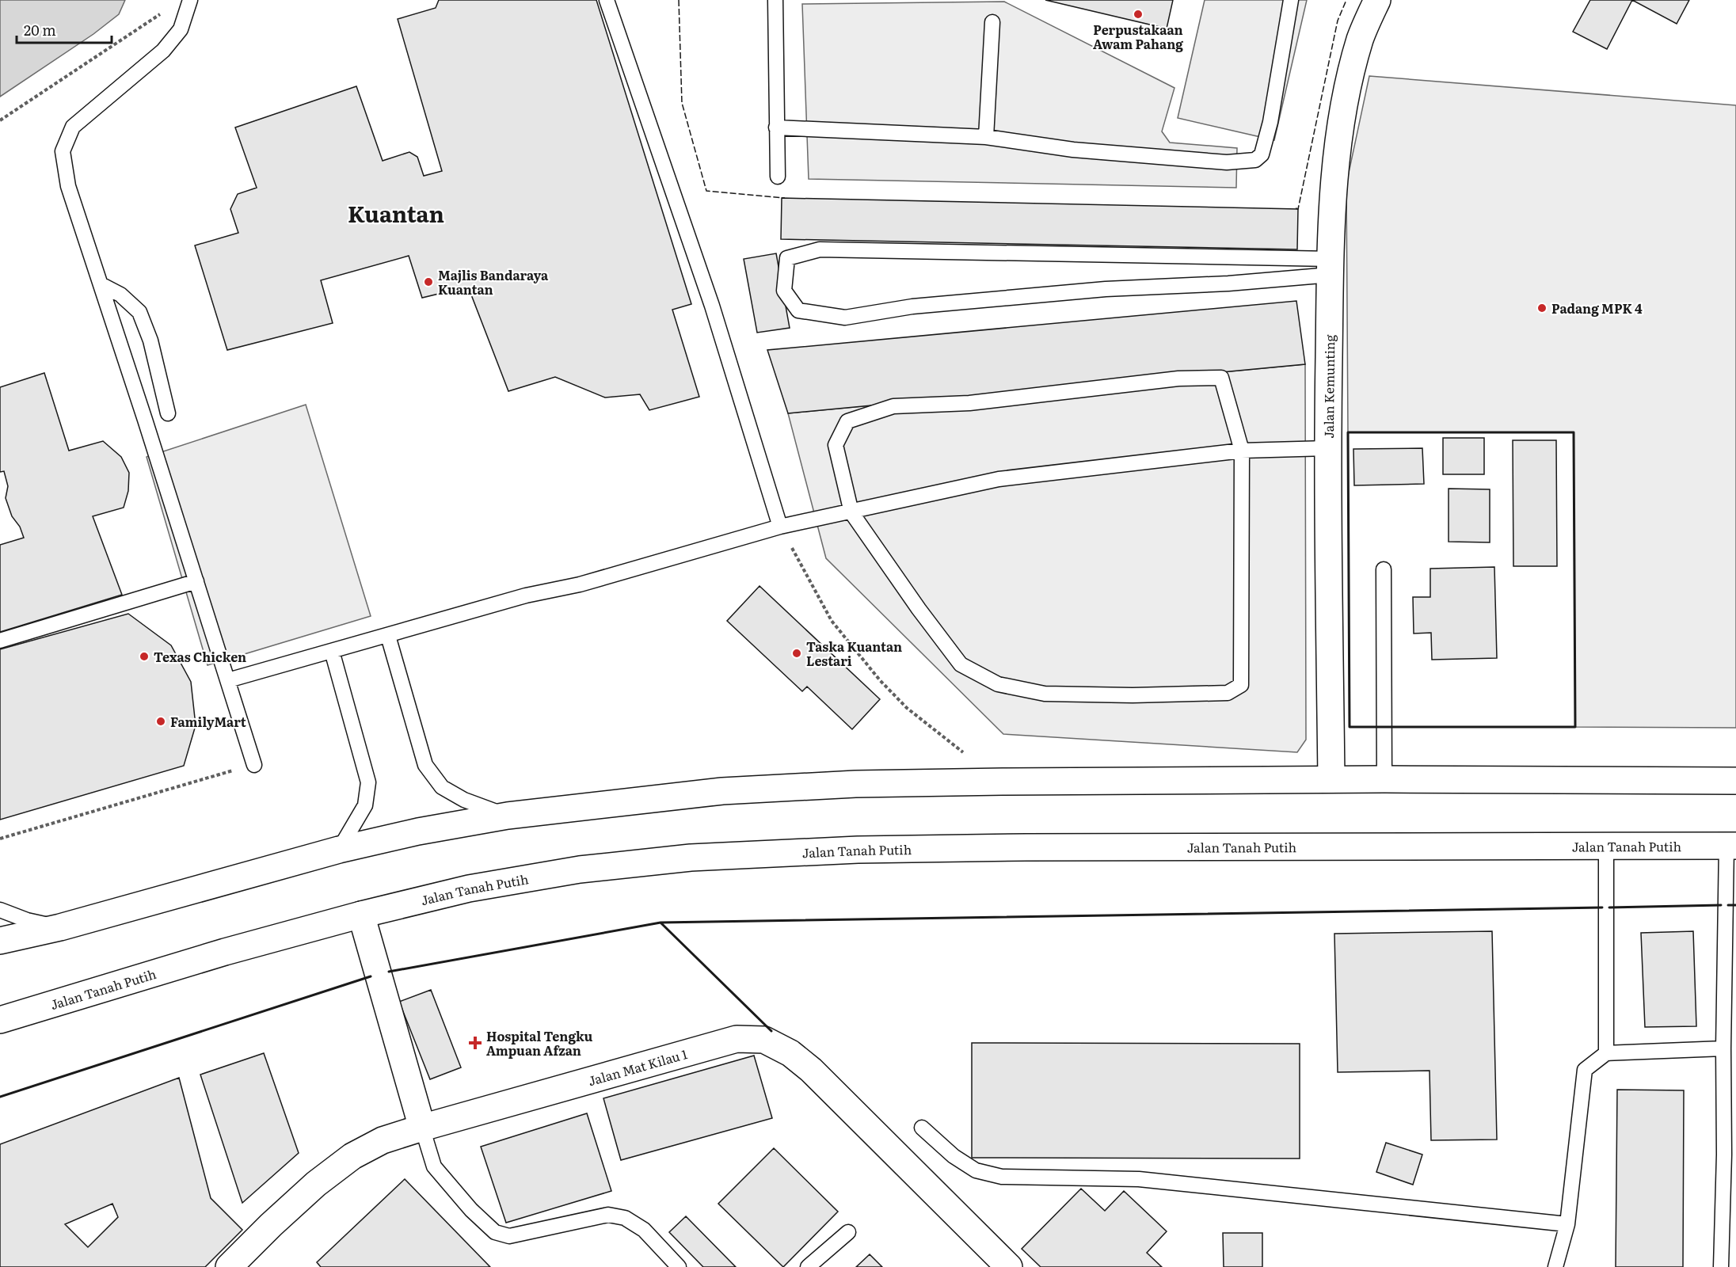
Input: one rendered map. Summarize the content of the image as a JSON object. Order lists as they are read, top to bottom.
{
  "streets": {
    "main road": ["Jalan Kemunting", "Jalan Tanah Putih", "Jalan Mat Kilau 1"]
  },
  "districts": ["Kuantan"],
  "places": {
    "other": [
      "Perpustakaan Awam Pahang",
      "Majlis Bandaraya Kuantan",
      "Padang MPK 4",
      "Taska Kuantan Lestari",
      "Texas Chicken",
      "FamilyMart"
    ],
    "health": ["Hospital Tengku Ampuan Afzan"]
  },
  "scale_bar": "20 m"
}
